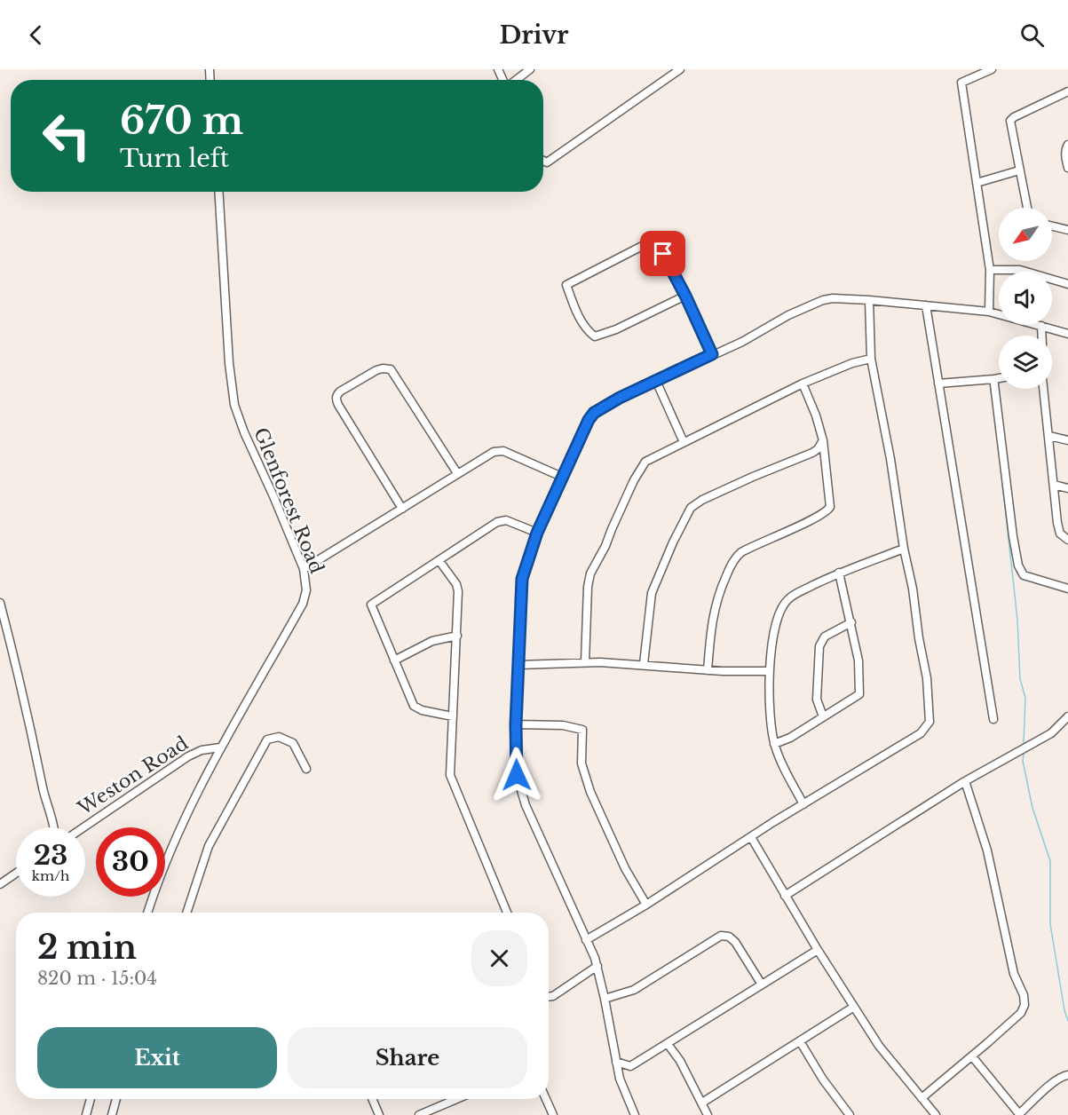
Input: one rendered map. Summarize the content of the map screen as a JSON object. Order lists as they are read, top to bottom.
{
  "streets": {
    "street": ["Glenforest Road", "Weston Road"]
  },
  "crossings": [
    ["Glenforest Road", "Weston Road"]
  ],
  "north": "bottom left",
  "page": {
    "header": "Drivr",
    "turn": ["670 m", "Turn left"],
    "speed": "23 km/h",
    "limit": "30",
    "heading": ["2 min", "820 m · 15:04"],
    "buttons": ["Exit", "Share"]
  }
}
